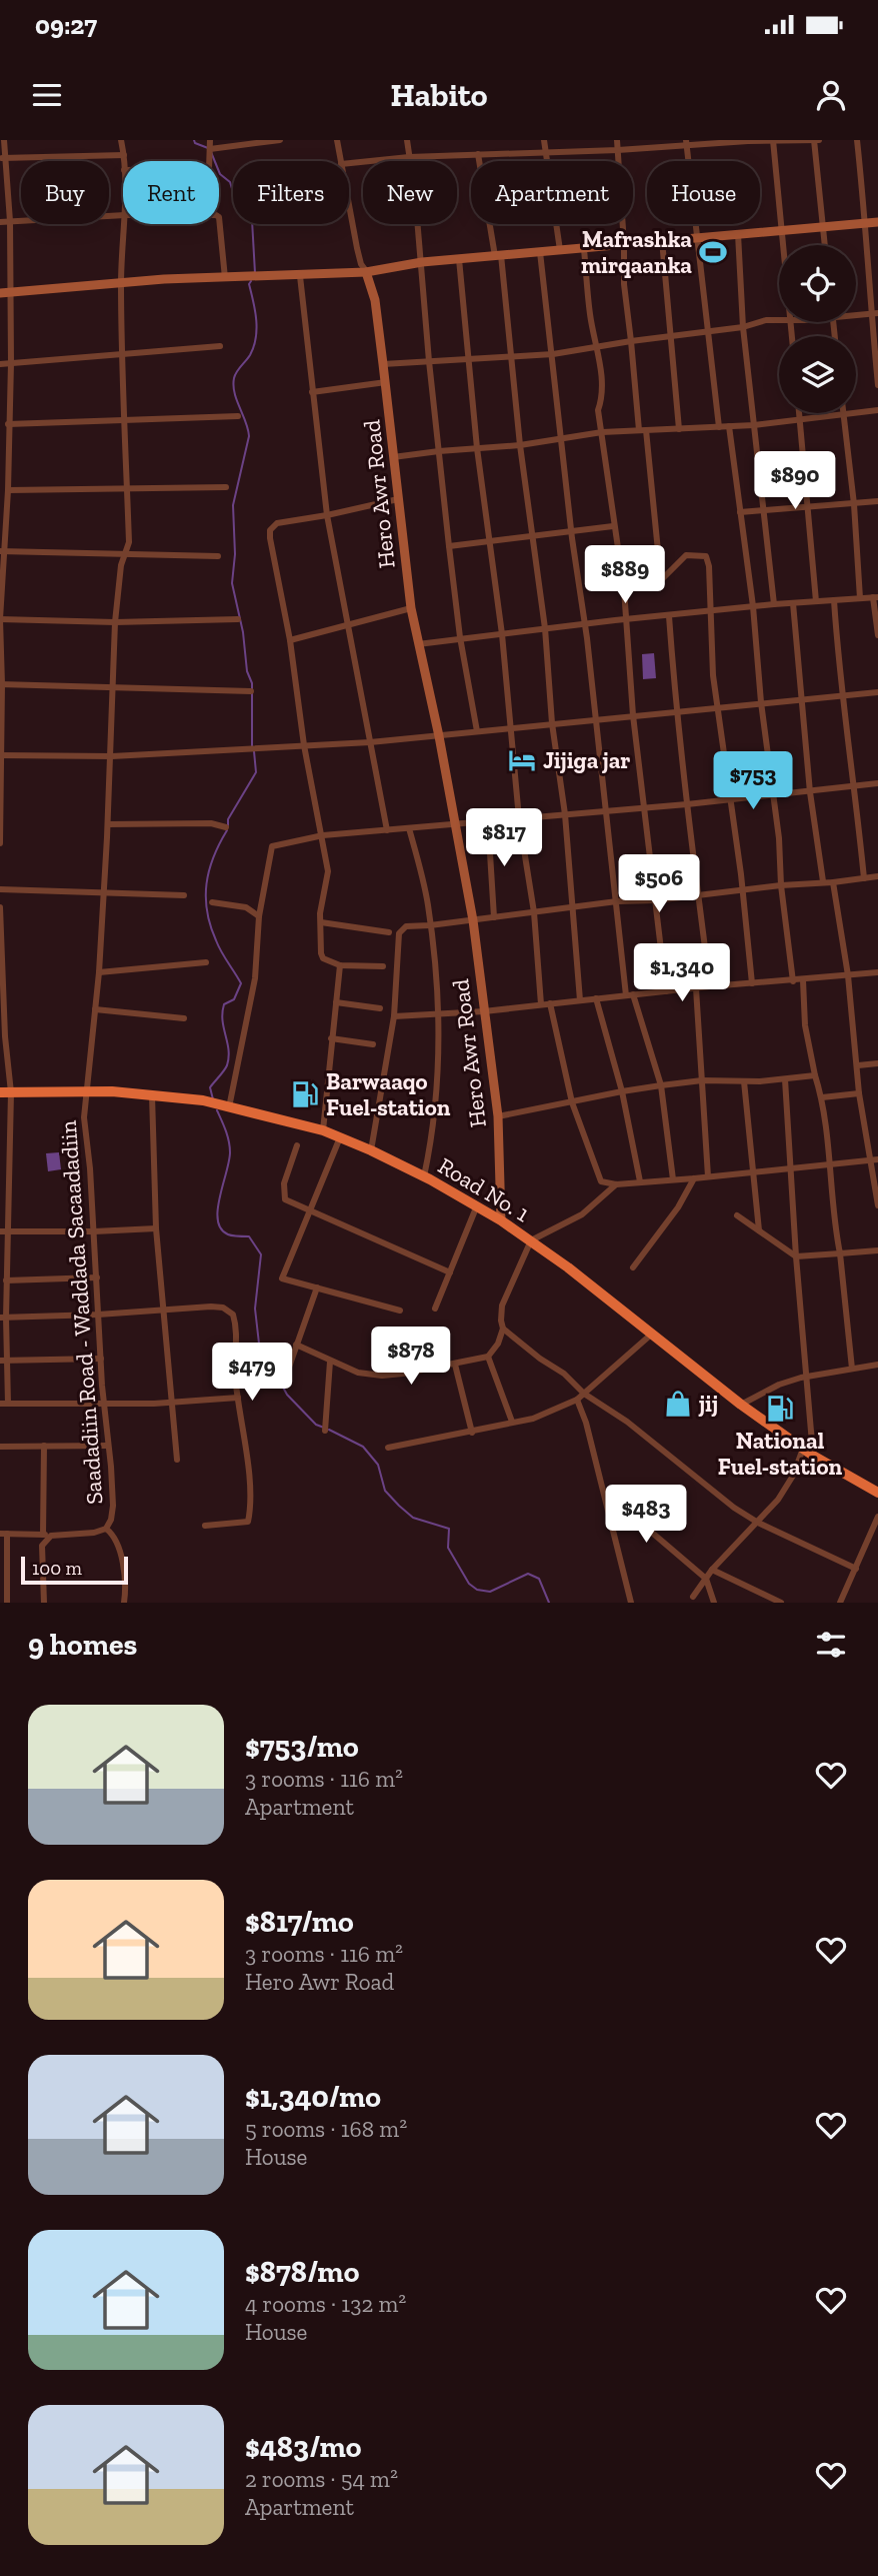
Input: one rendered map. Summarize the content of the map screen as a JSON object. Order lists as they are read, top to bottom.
{
  "streets": {
    "highway": ["Road No. 1"],
    "main road": ["Hero Awr Road"],
    "street": ["Saadadiin Road - Waddada Sacaadadiin"]
  },
  "crossings": [
    ["Hero Awr Road", "Road No. 1"],
    ["Road No. 1", "Saadadiin Road - Waddada Sacaadadiin"]
  ],
  "places": {
    "sports": ["Mafrashka mirqaanka"],
    "hotel": ["Jijiga jar"],
    "fuel station": ["Barwaaqo Fuel-station", "National Fuel-station"],
    "shop": ["jij"]
  },
  "scale_bar": "100 m",
  "page": {
    "status": "09:27",
    "header": "Habito",
    "chip": [
      "Buy",
      "Rent",
      "Filters",
      "New",
      "Apartment",
      "House"
    ],
    "price": [
      "$890",
      "$889",
      "$753",
      "$817",
      "$506",
      "$1,340",
      "$878",
      "$479",
      "$483"
    ],
    "scale": "100 m",
    "heading": "9 homes",
    "list": [
      {
        "name": "$753/mo",
        "note": "3 rooms · 116 m² · Apartment"
      },
      {
        "name": "$817/mo",
        "note": "3 rooms · 116 m² · Hero Awr Road"
      },
      {
        "name": "$1,340/mo",
        "note": "5 rooms · 168 m² · House"
      },
      {
        "name": "$878/mo",
        "note": "4 rooms · 132 m² · House"
      },
      {
        "name": "$483/mo",
        "note": "2 rooms · 54 m² · Apartment"
      }
    ]
  }
}
